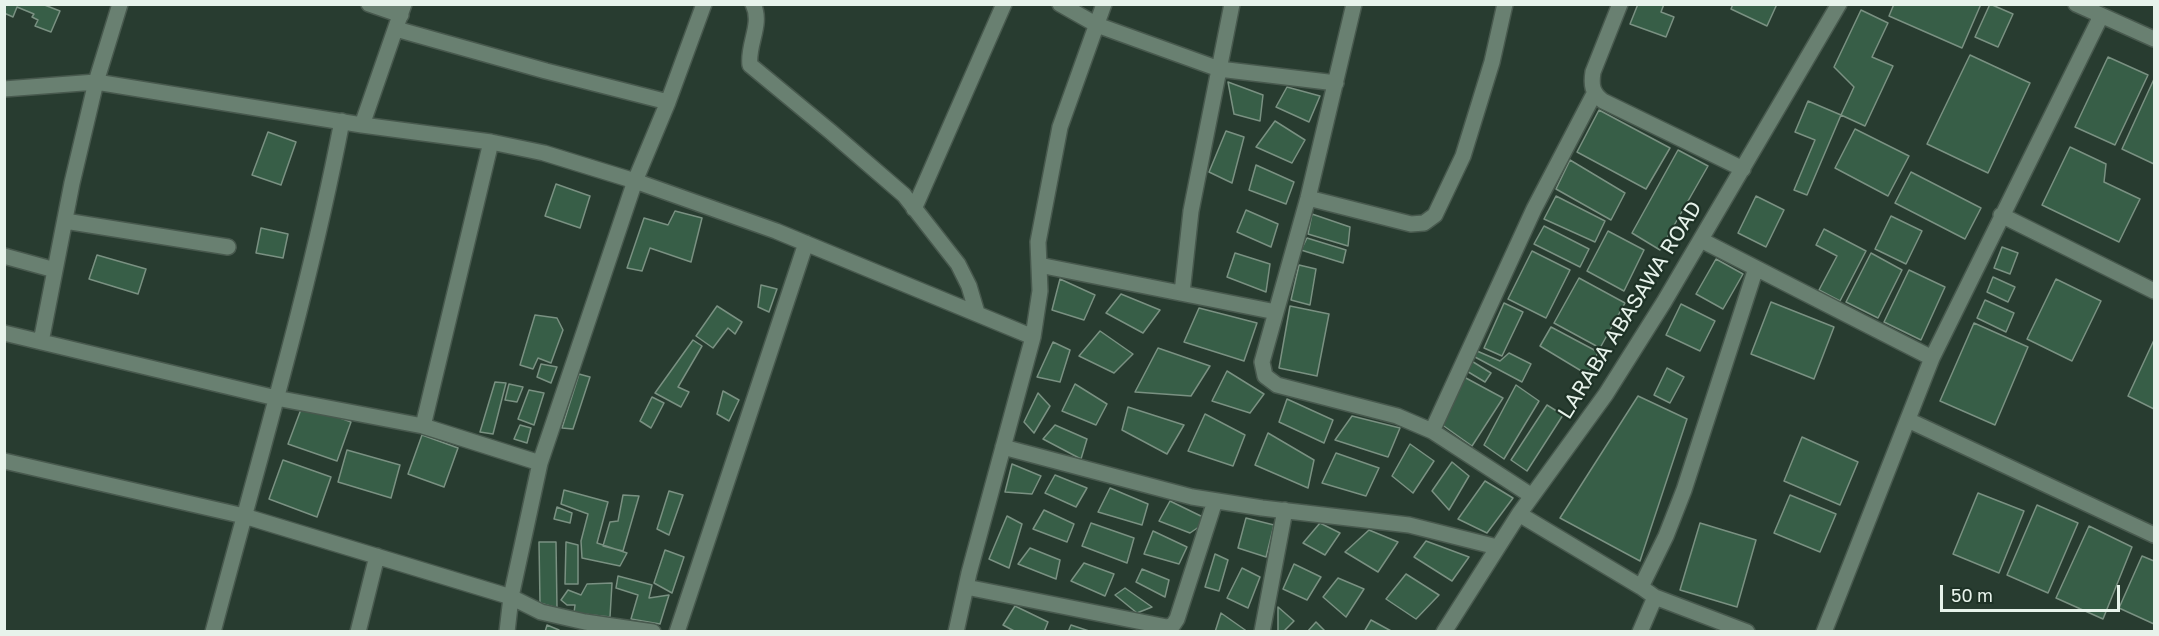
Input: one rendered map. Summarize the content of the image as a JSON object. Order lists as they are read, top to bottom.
{
  "streets": {
    "street": ["LARABA ABASAWA ROAD"]
  },
  "scale_bar": "50 m"
}
